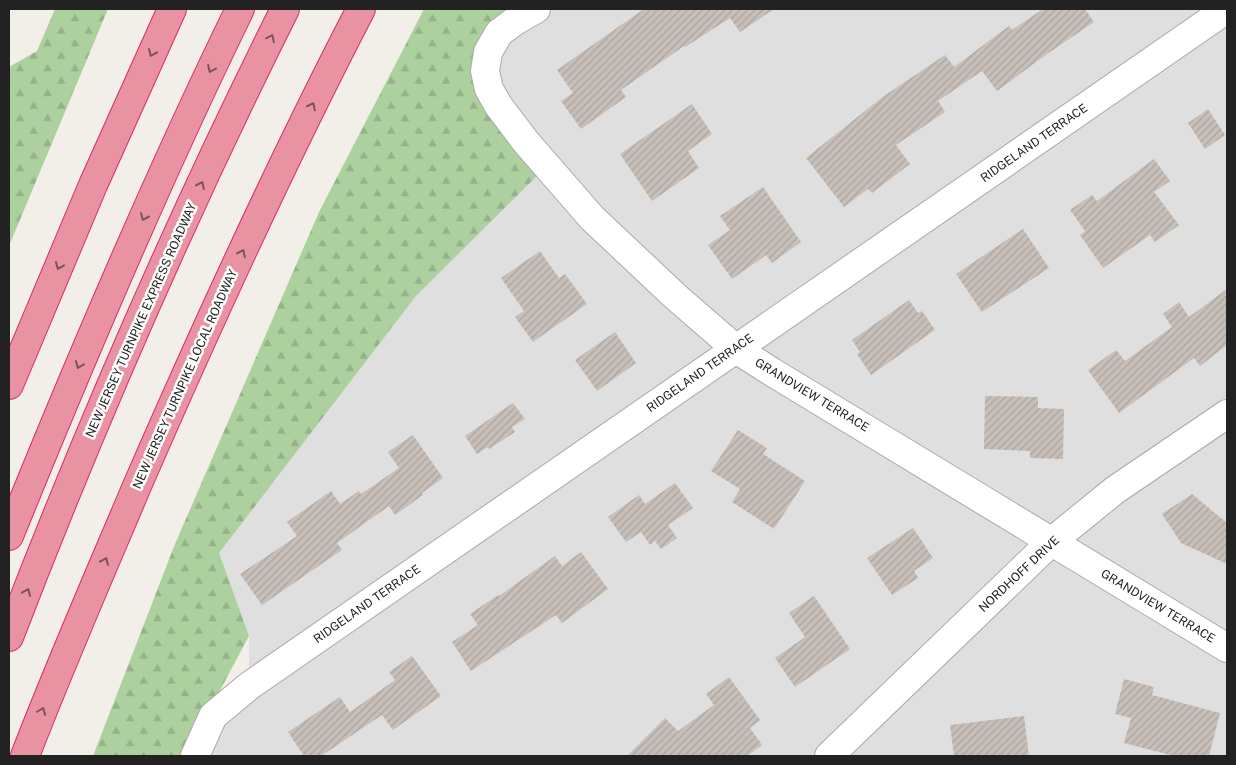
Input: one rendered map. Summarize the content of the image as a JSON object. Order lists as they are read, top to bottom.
{
  "streets": {
    "highway": ["NEW JERSEY TURNPIKE EXPRESS ROADWAY", "NEW JERSEY TURNPIKE LOCAL ROADWAY"],
    "street": ["RIDGELAND TERRACE", "GRANDVIEW TERRACE", "NORDHOFF DRIVE"]
  },
  "crossings": [
    ["RIDGELAND TERRACE", "GRANDVIEW TERRACE"],
    ["GRANDVIEW TERRACE", "NORDHOFF DRIVE"]
  ]
}
